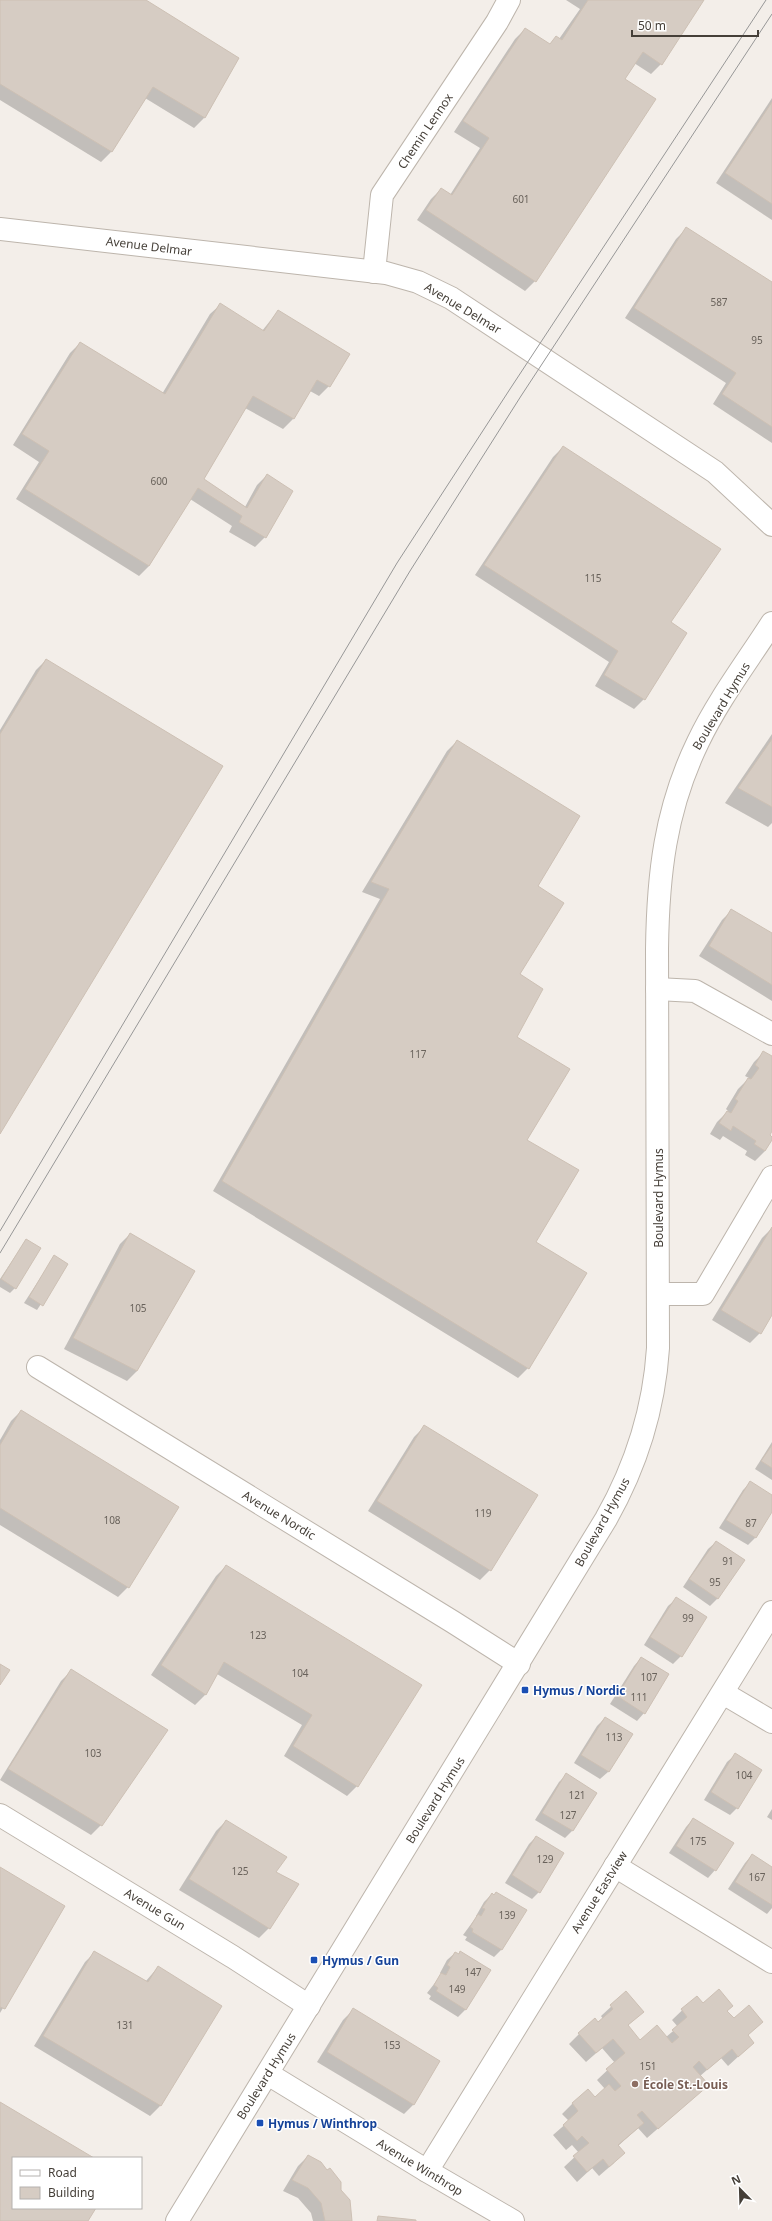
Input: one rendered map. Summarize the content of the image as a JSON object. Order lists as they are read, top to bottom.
{
  "streets": {
    "street": [
      "Chemin Lennox",
      "Avenue Delmar",
      "Boulevard Hymus",
      "Avenue Nordic",
      "Avenue Eastview",
      "Avenue Gun",
      "Avenue Winthrop"
    ]
  },
  "crossings": [
    ["Chemin Lennox", "Avenue Delmar"],
    ["Boulevard Hymus", "Avenue Nordic"],
    ["Boulevard Hymus", "Avenue Gun"],
    ["Boulevard Hymus", "Avenue Winthrop"],
    ["Avenue Eastview", "Avenue Winthrop"]
  ],
  "places": {
    "transit": ["Hymus / Nordic", "Hymus / Gun", "Hymus / Winthrop"],
    "other": ["École St.-Louis"]
  },
  "house_numbers": [
    "601",
    "587",
    "95",
    "600",
    "115",
    "117",
    "105",
    "119",
    "108",
    "87",
    "91",
    "95",
    "99",
    "123",
    "104",
    "107",
    "111",
    "113",
    "103",
    "104",
    "121",
    "127",
    "175",
    "129",
    "125",
    "167",
    "139",
    "147",
    "149",
    "131",
    "153",
    "151"
  ],
  "legend": ["Road", "Building"],
  "scale_bar": "50 m",
  "north": "top left"
}
